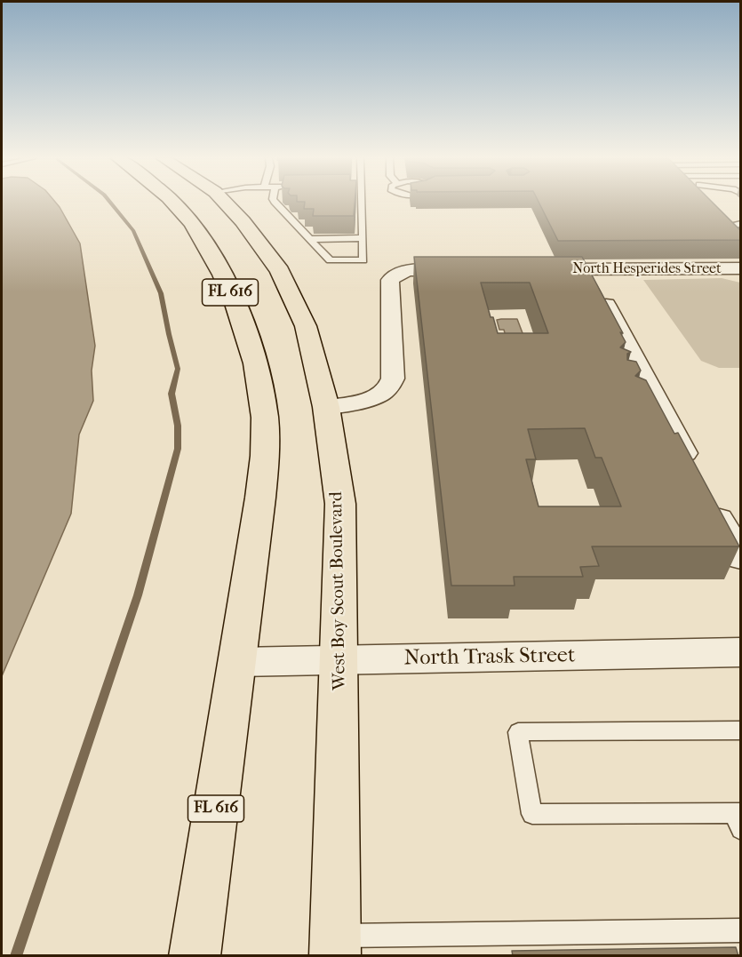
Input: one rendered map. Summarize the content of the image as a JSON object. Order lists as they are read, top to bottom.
{
  "streets": {
    "main road": ["FL 616", "West Boy Scout Boulevard"],
    "street": ["North Hesperides Street", "North Trask Street"]
  },
  "crossings": [
    ["FL 616", "North Trask Street"],
    ["West Boy Scout Boulevard", "North Trask Street"]
  ]
}
